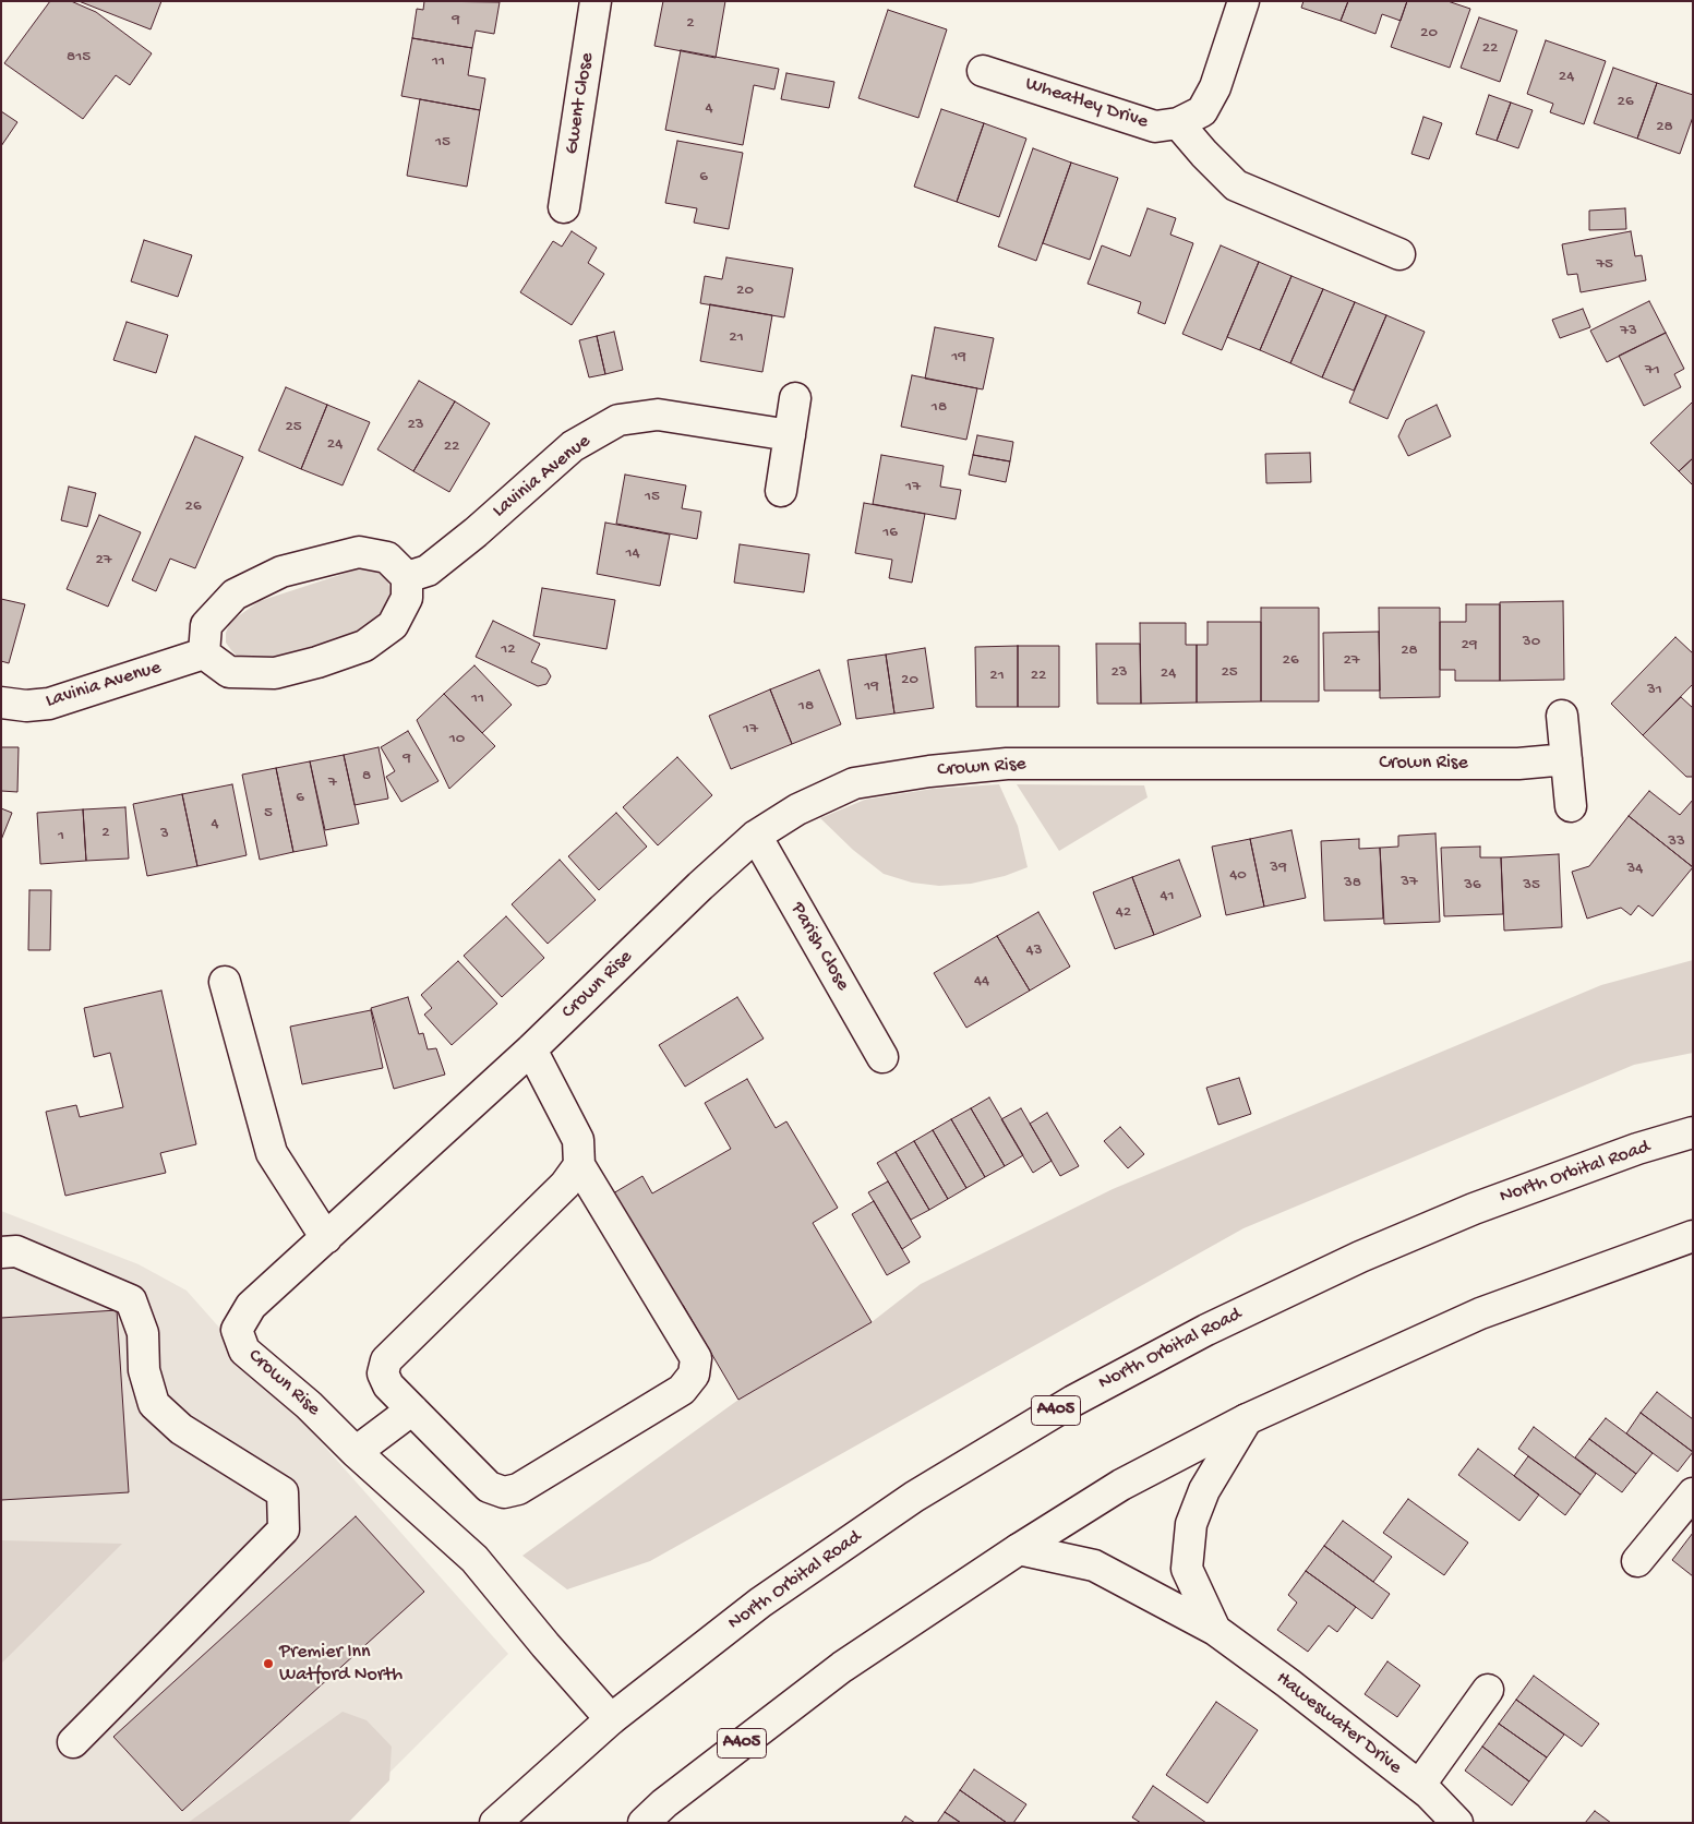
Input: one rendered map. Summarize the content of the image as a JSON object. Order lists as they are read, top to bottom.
{
  "streets": {
    "main road": [
      "Gwent Close",
      "Wheatley Drive",
      "Lavinia Avenue",
      "Crown Rise",
      "Parish Close",
      "North Orbital Road",
      "A405",
      "Haweswater Drive"
    ]
  },
  "crossings": [
    ["Crown Rise", "Parish Close"],
    ["Crown Rise", "North Orbital Road"],
    ["A405", "Haweswater Drive"]
  ],
  "places": ["Premier Inn Watford North"],
  "house_numbers": [
    "9",
    "2",
    "20",
    "22",
    "815",
    "11",
    "24",
    "26",
    "4",
    "28",
    "15",
    "6",
    "75",
    "20",
    "73",
    "21",
    "19",
    "71",
    "18",
    "23",
    "25",
    "24",
    "22",
    "17",
    "15",
    "26",
    "16",
    "14",
    "27",
    "30",
    "29",
    "12",
    "28",
    "26",
    "27",
    "23",
    "25",
    "24",
    "21",
    "22",
    "20",
    "19",
    "31",
    "11",
    "18",
    "17",
    "10",
    "9",
    "8",
    "7",
    "6",
    "5",
    "4",
    "2",
    "3",
    "1",
    "33",
    "39",
    "34",
    "40",
    "37",
    "38",
    "36",
    "35",
    "41",
    "42",
    "43",
    "44"
  ]
}
